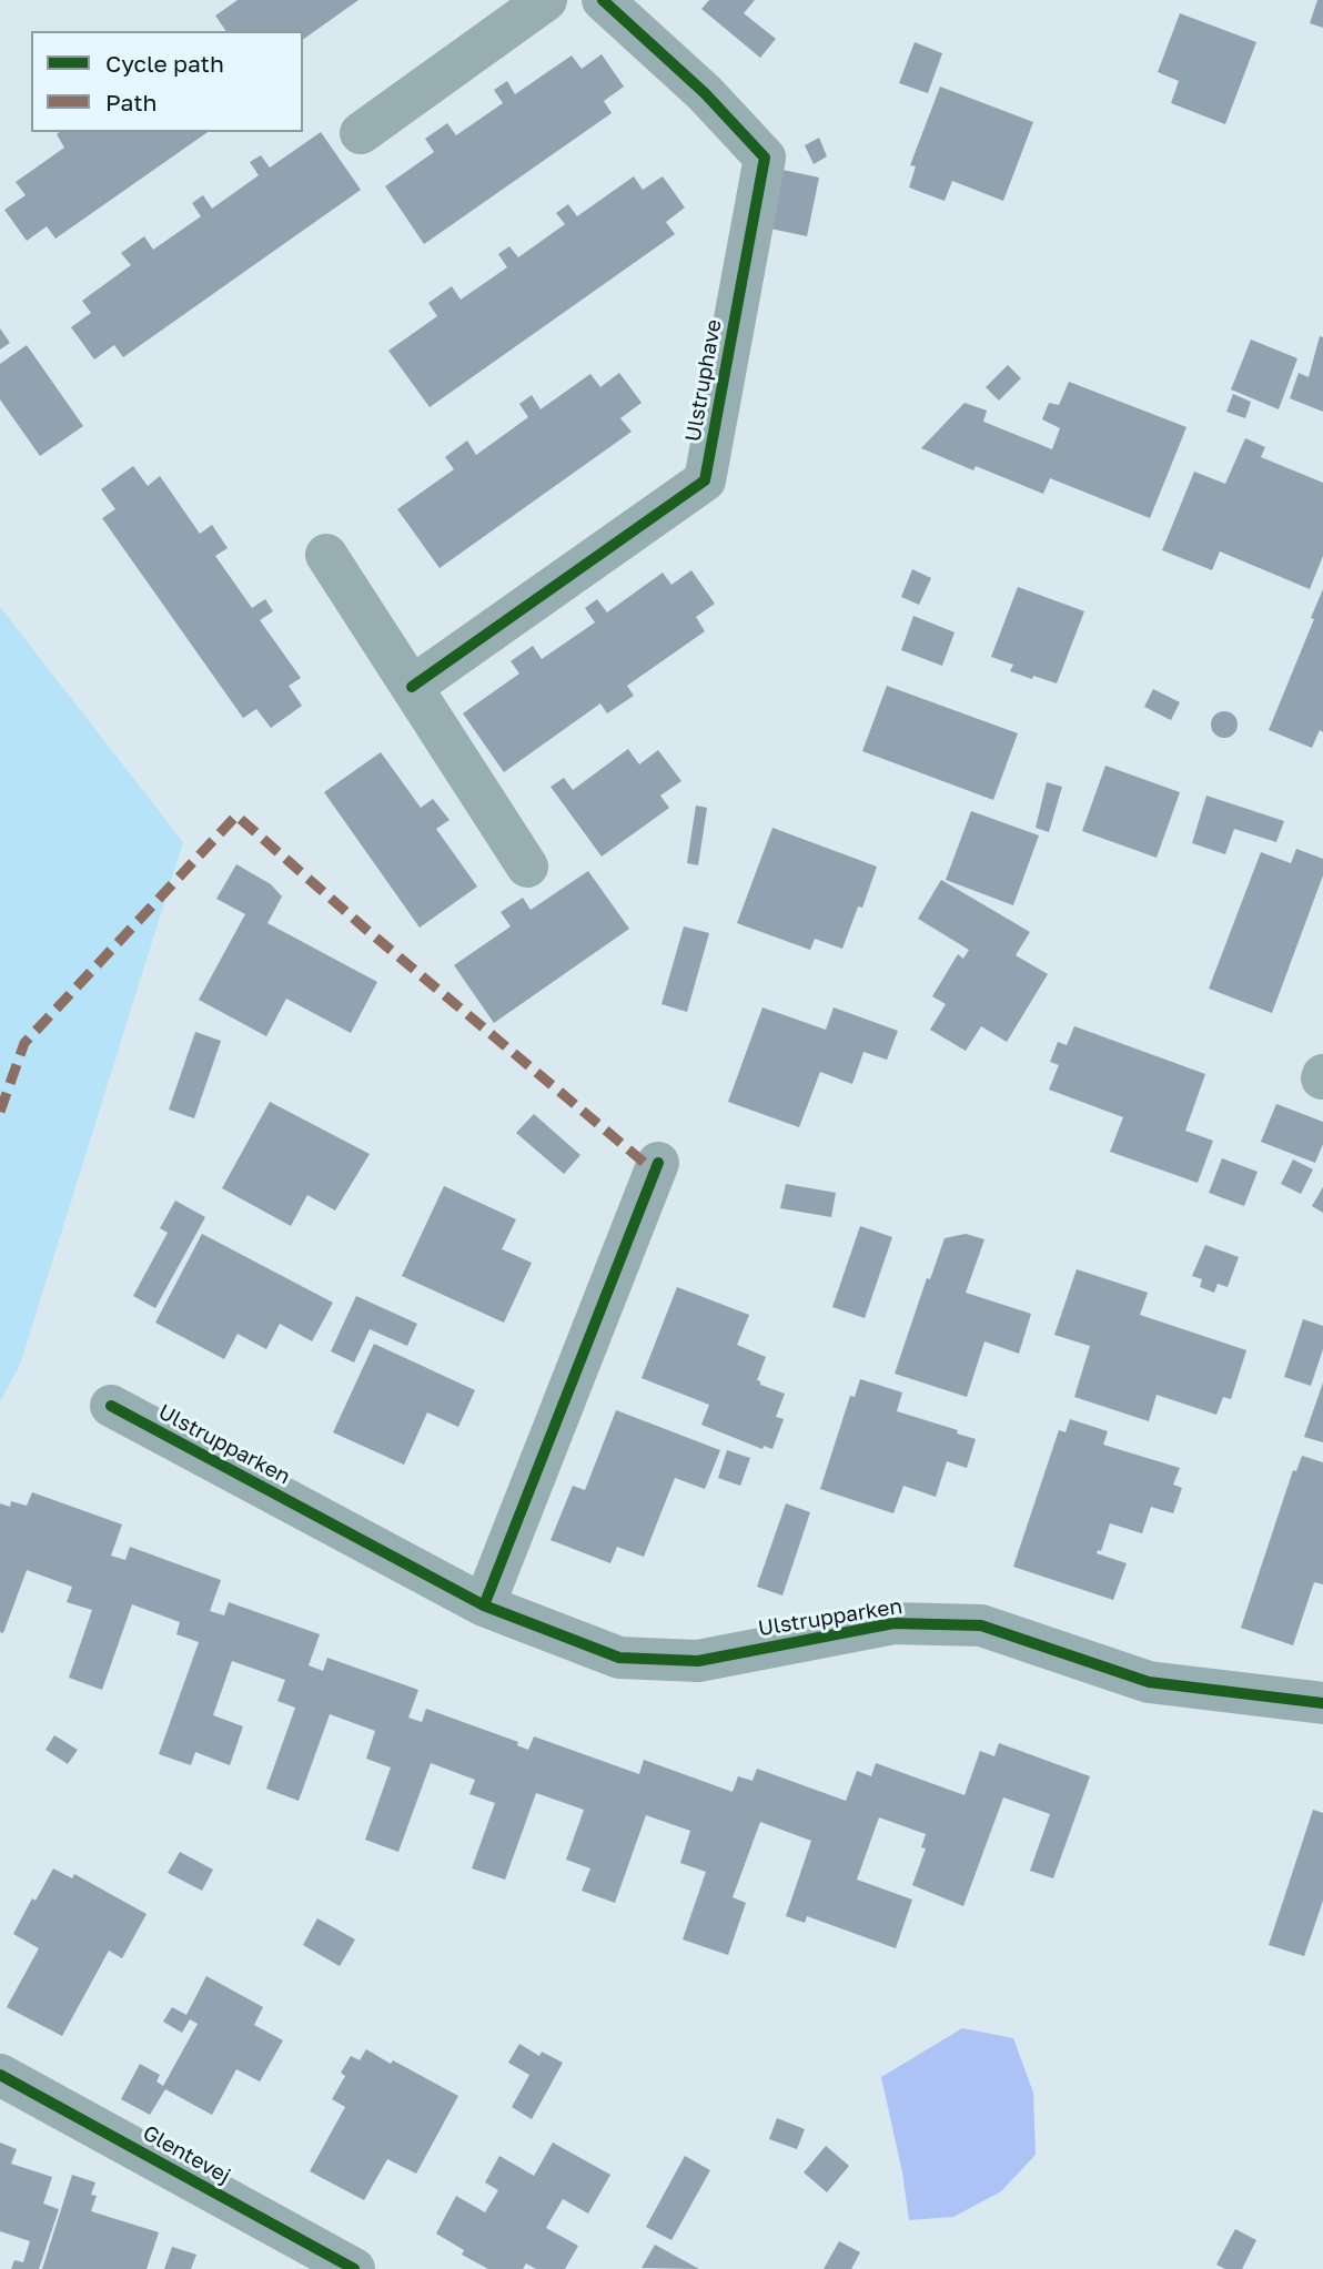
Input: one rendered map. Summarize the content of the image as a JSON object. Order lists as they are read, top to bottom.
{
  "streets": {
    "street": ["Ulstruphave", "Ulstrupparken", "Glentevej"]
  },
  "legend": ["Cycle path", "Path"]
}
